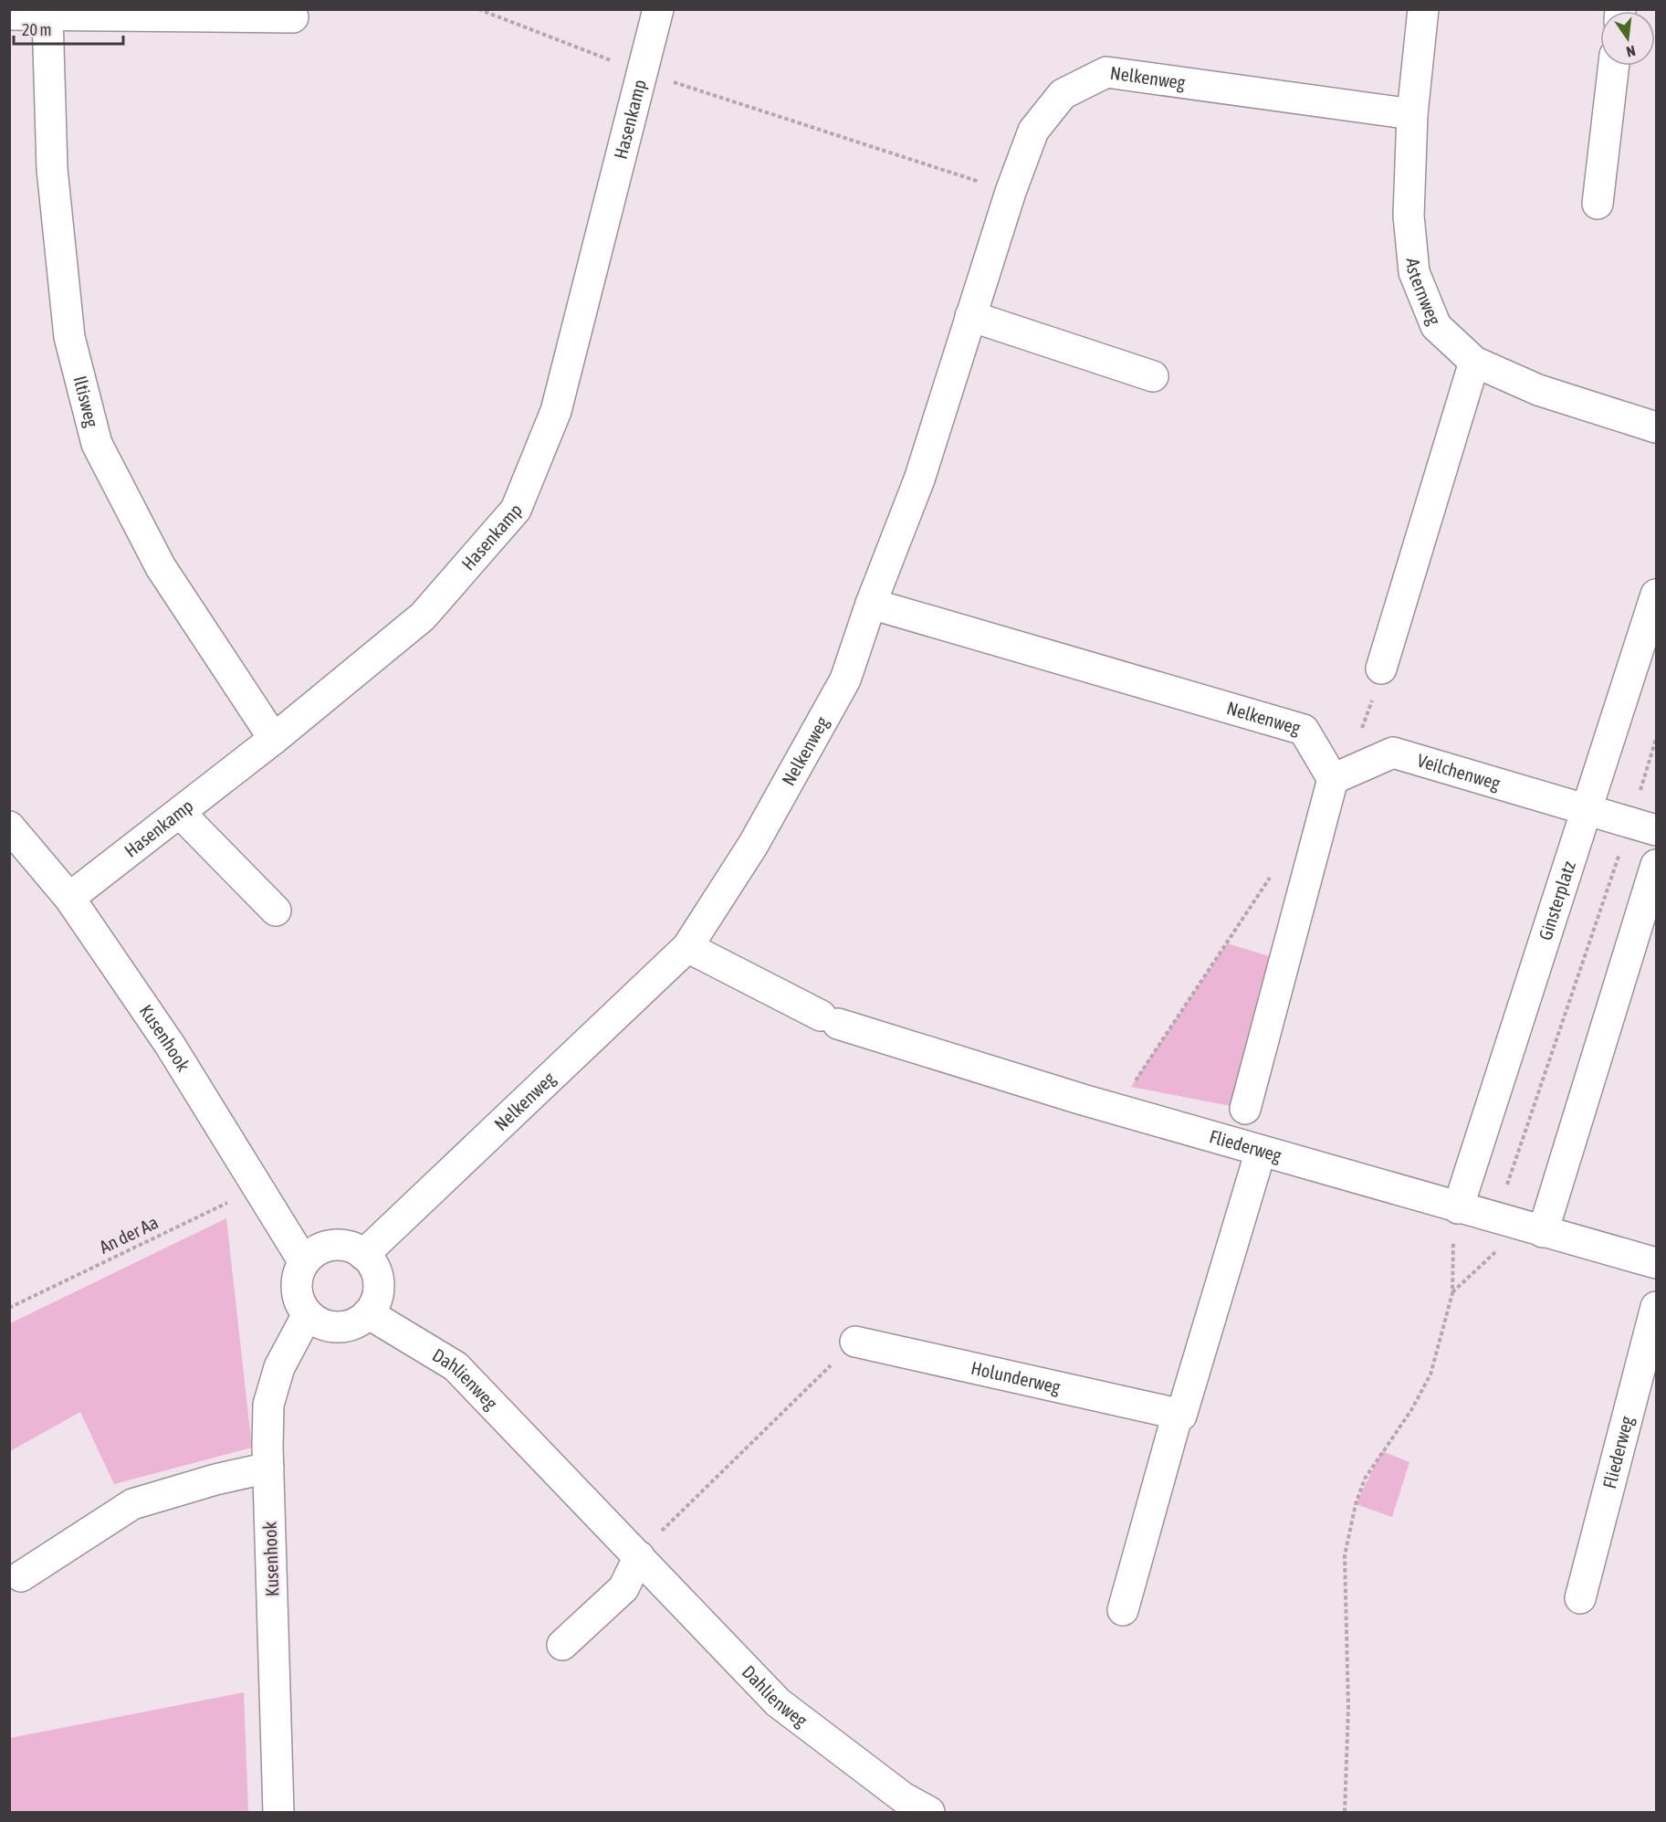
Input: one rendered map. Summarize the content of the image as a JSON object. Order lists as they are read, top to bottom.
{
  "streets": {
    "street": [
      "Nelkenweg",
      "Hasenkamp",
      "Asternweg",
      "Iltisweg",
      "Veilchenweg",
      "Ginsterplatz",
      "Kusenhook",
      "Fliederweg",
      "Holunderweg",
      "Dahlienweg"
    ],
    "path": ["An der Aa"]
  },
  "crossings": [
    ["Nelkenweg", "Asternweg"],
    ["Nelkenweg", "Veilchenweg"],
    ["Nelkenweg", "Kusenhook"],
    ["Nelkenweg", "Fliederweg"],
    ["Nelkenweg", "Dahlienweg"],
    ["Hasenkamp", "Iltisweg"],
    ["Hasenkamp", "Kusenhook"],
    ["Veilchenweg", "Ginsterplatz"],
    ["Veilchenweg", "Fliederweg"],
    ["Ginsterplatz", "Fliederweg"],
    ["Kusenhook", "An der Aa"],
    ["Kusenhook", "Dahlienweg"]
  ],
  "scale_bar": "20 m",
  "north": "bottom"
}
